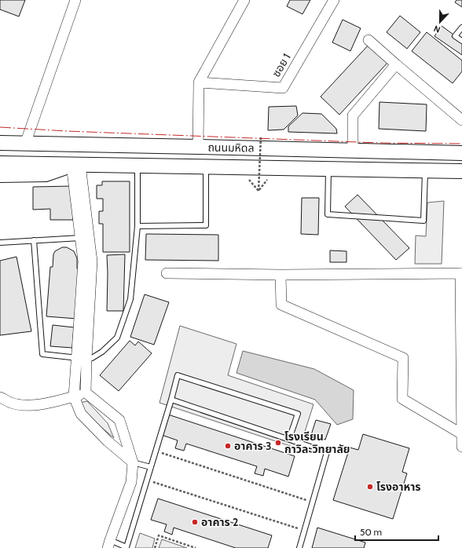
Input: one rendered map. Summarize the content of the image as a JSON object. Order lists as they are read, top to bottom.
{
  "streets": {
    "main road": ["ถนนมหิดล"],
    "street": ["ซอย 1"]
  },
  "places": [
    "โรงเรียน กาวิละวิทยาลัย",
    "อาคาร 3",
    "โรงอาหาร",
    "อาคาร 2"
  ],
  "scale_bar": "50 m",
  "north": "bottom"
}
